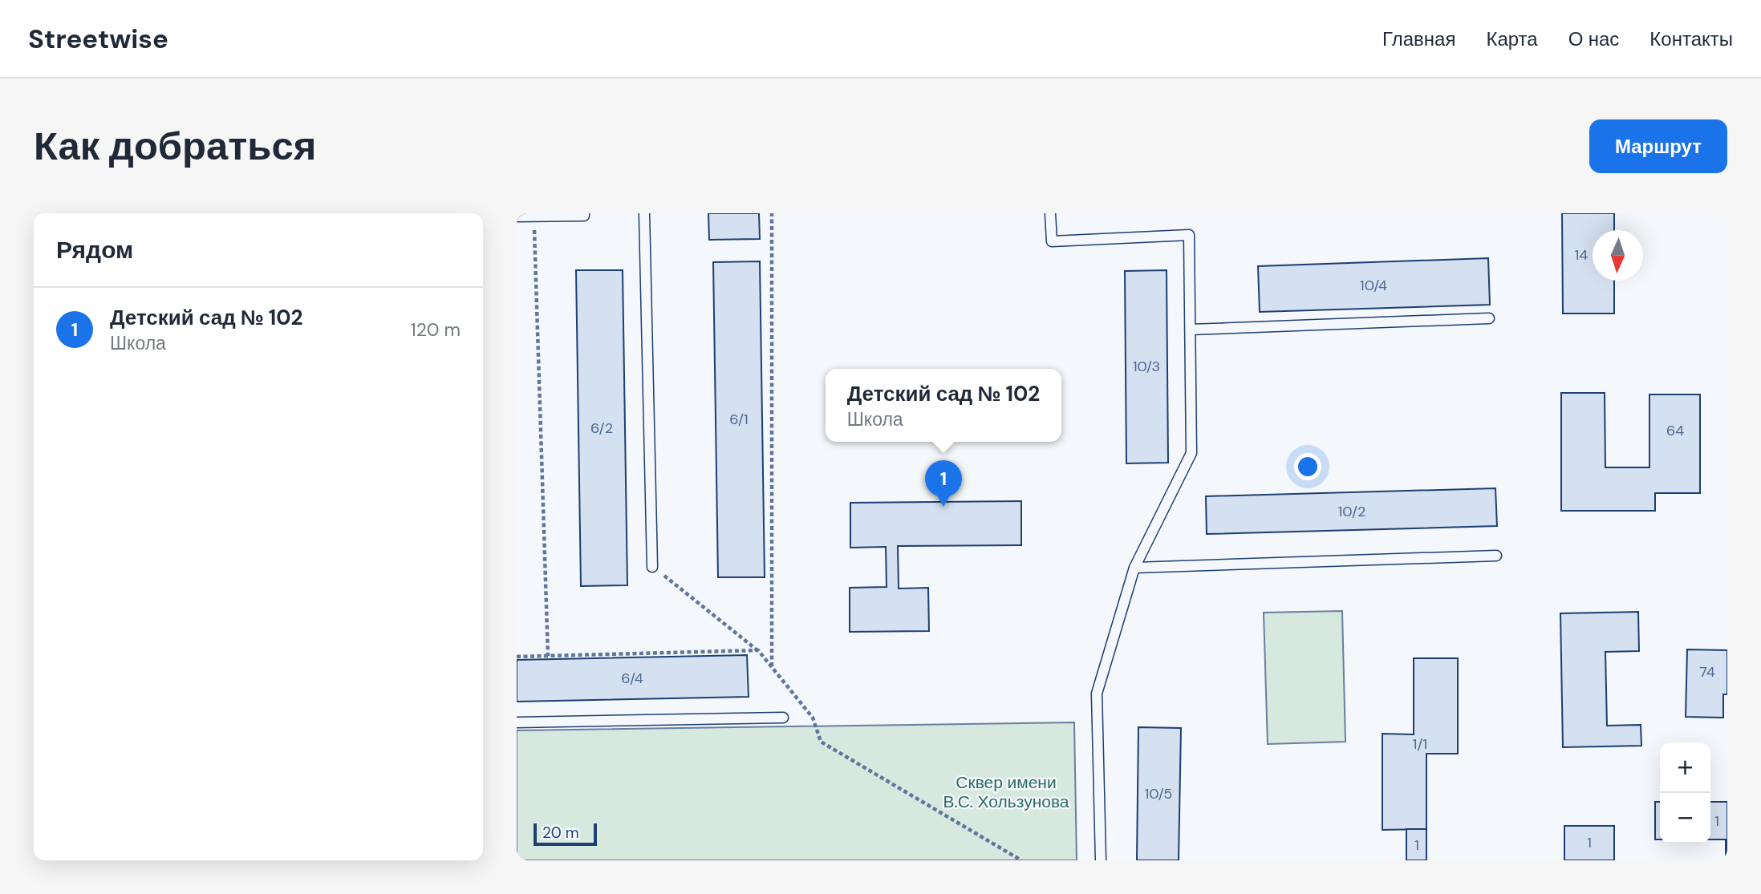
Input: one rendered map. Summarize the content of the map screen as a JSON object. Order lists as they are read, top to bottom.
{
  "parks": ["Сквер имени В.С. Хользунова"],
  "house_numbers": [
    "14",
    "10/4",
    "10/3",
    "6/1",
    "6/2",
    "64",
    "10/2",
    "74",
    "6/4",
    "1/1",
    "10/5",
    "1",
    "1",
    "1"
  ],
  "scale_bar": "20 m",
  "north": "bottom",
  "page": {
    "header": "Streetwise",
    "nav": [
      "Главная",
      "Карта",
      "О нас",
      "Контакты"
    ],
    "buttons": "Маршрут",
    "title": "Как добраться",
    "heading": "Рядом",
    "list": [
      {
        "mark": "1",
        "name": "Детский сад № 102",
        "note": "Школа",
        "value": "120 m"
      }
    ],
    "popup": ["Детский сад № 102", "Школа"],
    "pins": "1",
    "map_buttons": ["+", "−"],
    "scale": "20 m"
  }
}
